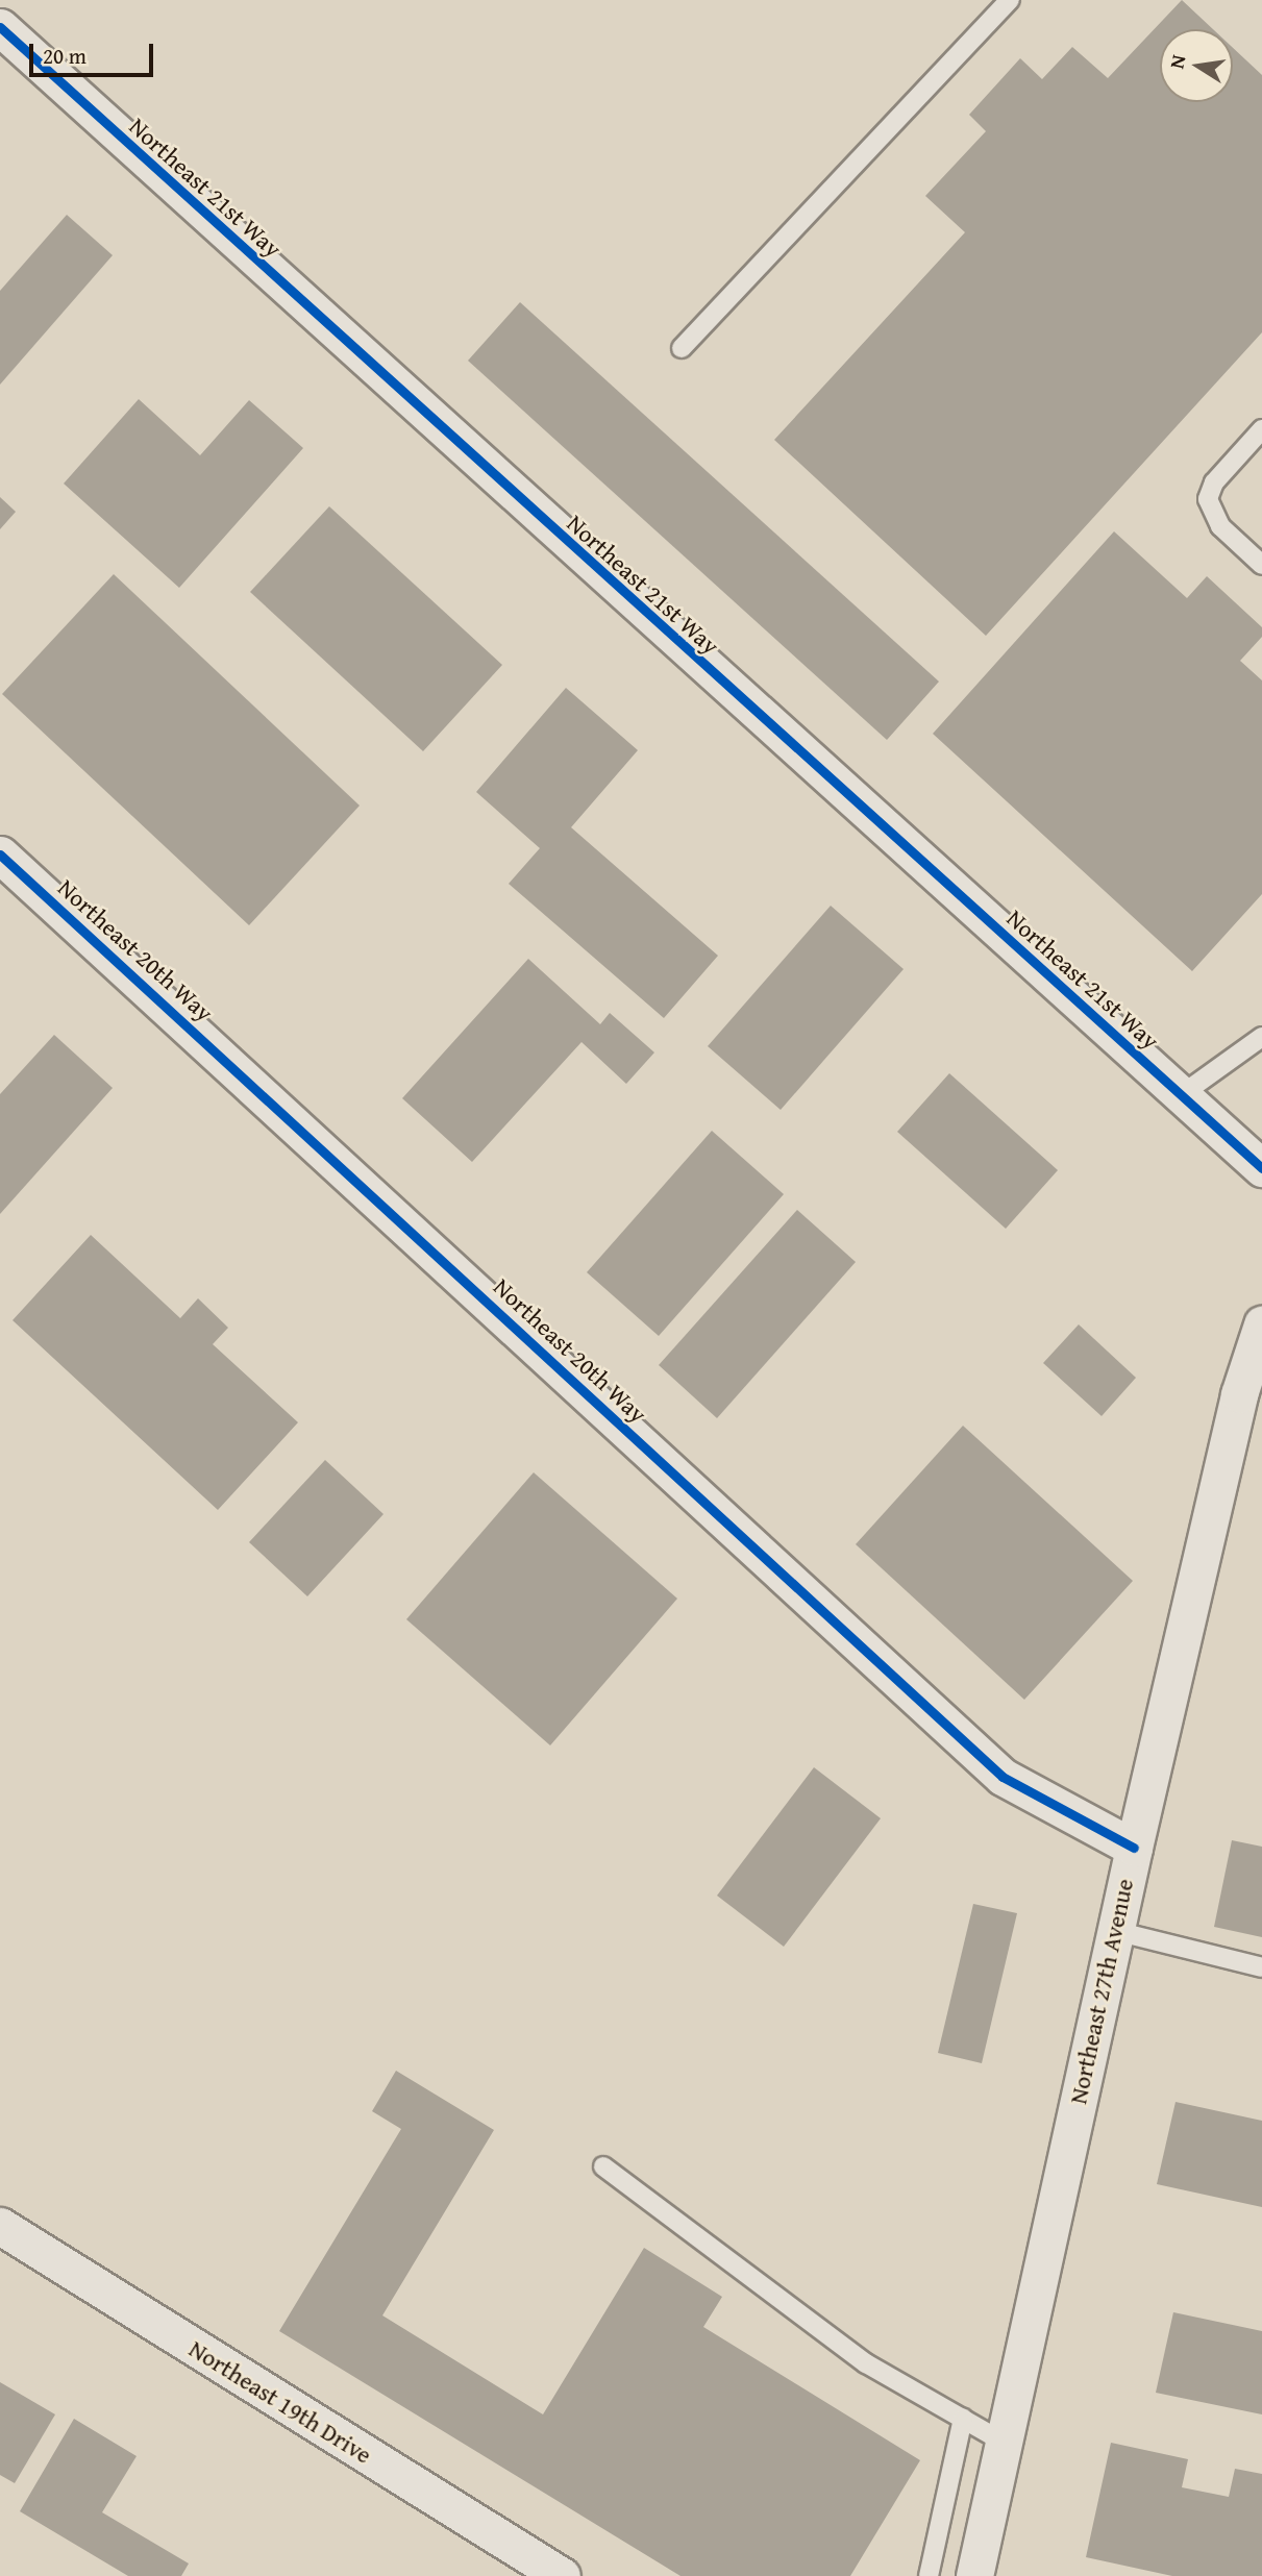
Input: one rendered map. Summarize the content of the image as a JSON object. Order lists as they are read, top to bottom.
{
  "streets": {
    "street": [
      "Northeast 21st Way",
      "Northeast 20th Way",
      "Northeast 27th Avenue",
      "Northeast 19th Drive"
    ]
  },
  "crossings": [
    ["Northeast 20th Way", "Northeast 27th Avenue"]
  ],
  "scale_bar": "20 m",
  "north": "left"
}
